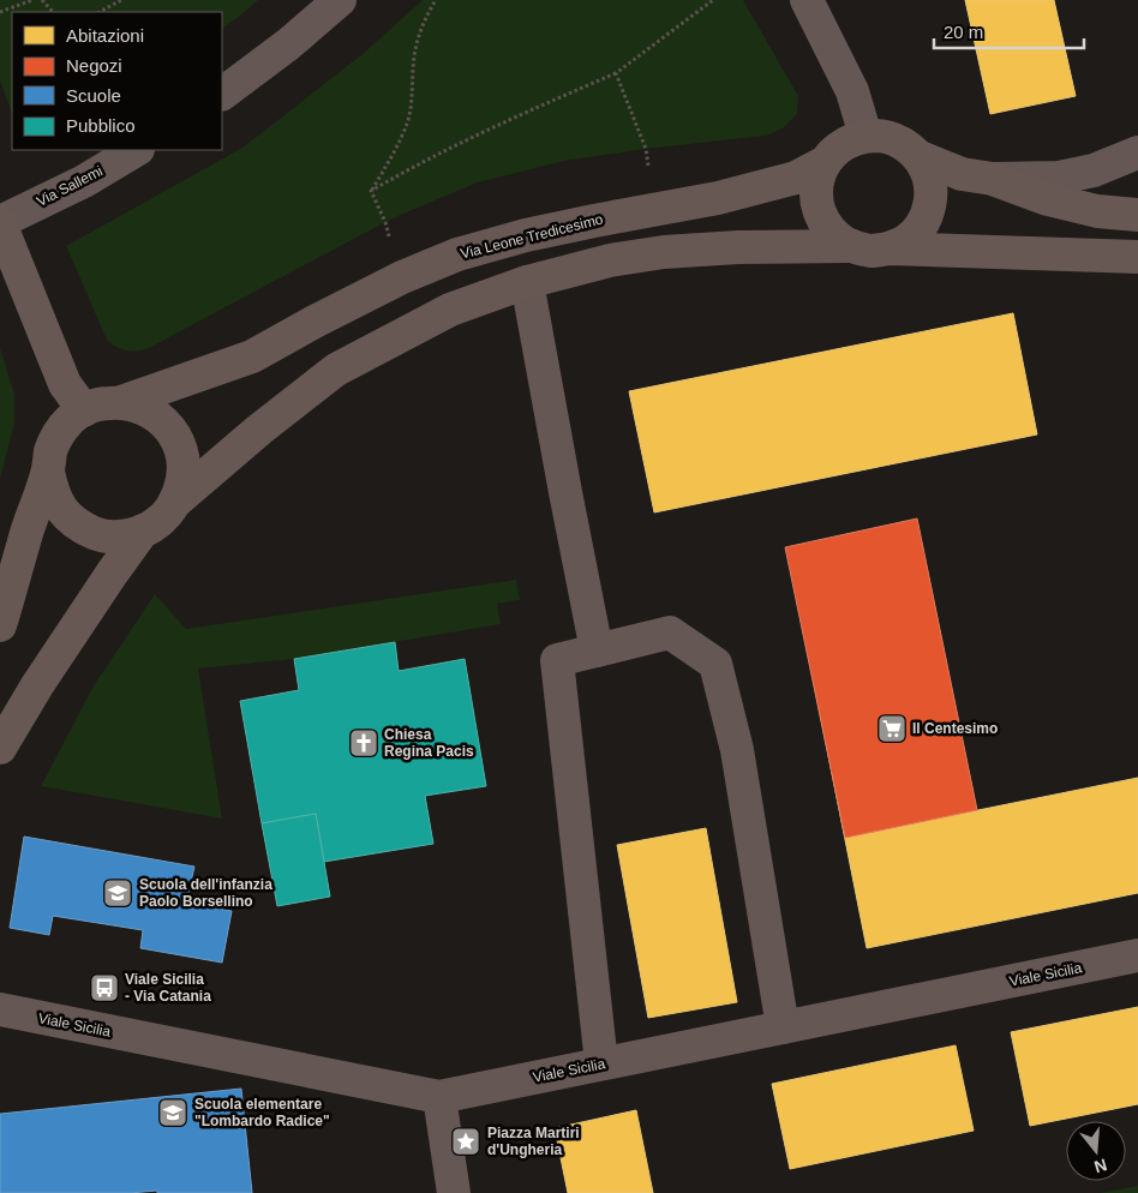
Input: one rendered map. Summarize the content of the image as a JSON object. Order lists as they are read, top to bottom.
{
  "streets": {
    "main road": ["Via Leone Tredicesimo"],
    "street": ["Via Sallemi", "Viale Sicilia"]
  },
  "places": {
    "supermarket": ["Il Centesimo"],
    "church": ["Chiesa Regina Pacis"],
    "school or university": ["Scuola dell'infanzia Paolo Borsellino", "Scuola elementare \"Lombardo Radice\""],
    "bus stop": ["Viale Sicilia - Via Catania"],
    "place": ["Piazza Martiri d'Ungheria"]
  },
  "legend": [
    "Abitazioni",
    "Negozi",
    "Scuole",
    "Pubblico"
  ],
  "scale_bar": "20 m",
  "north": "bottom"
}
